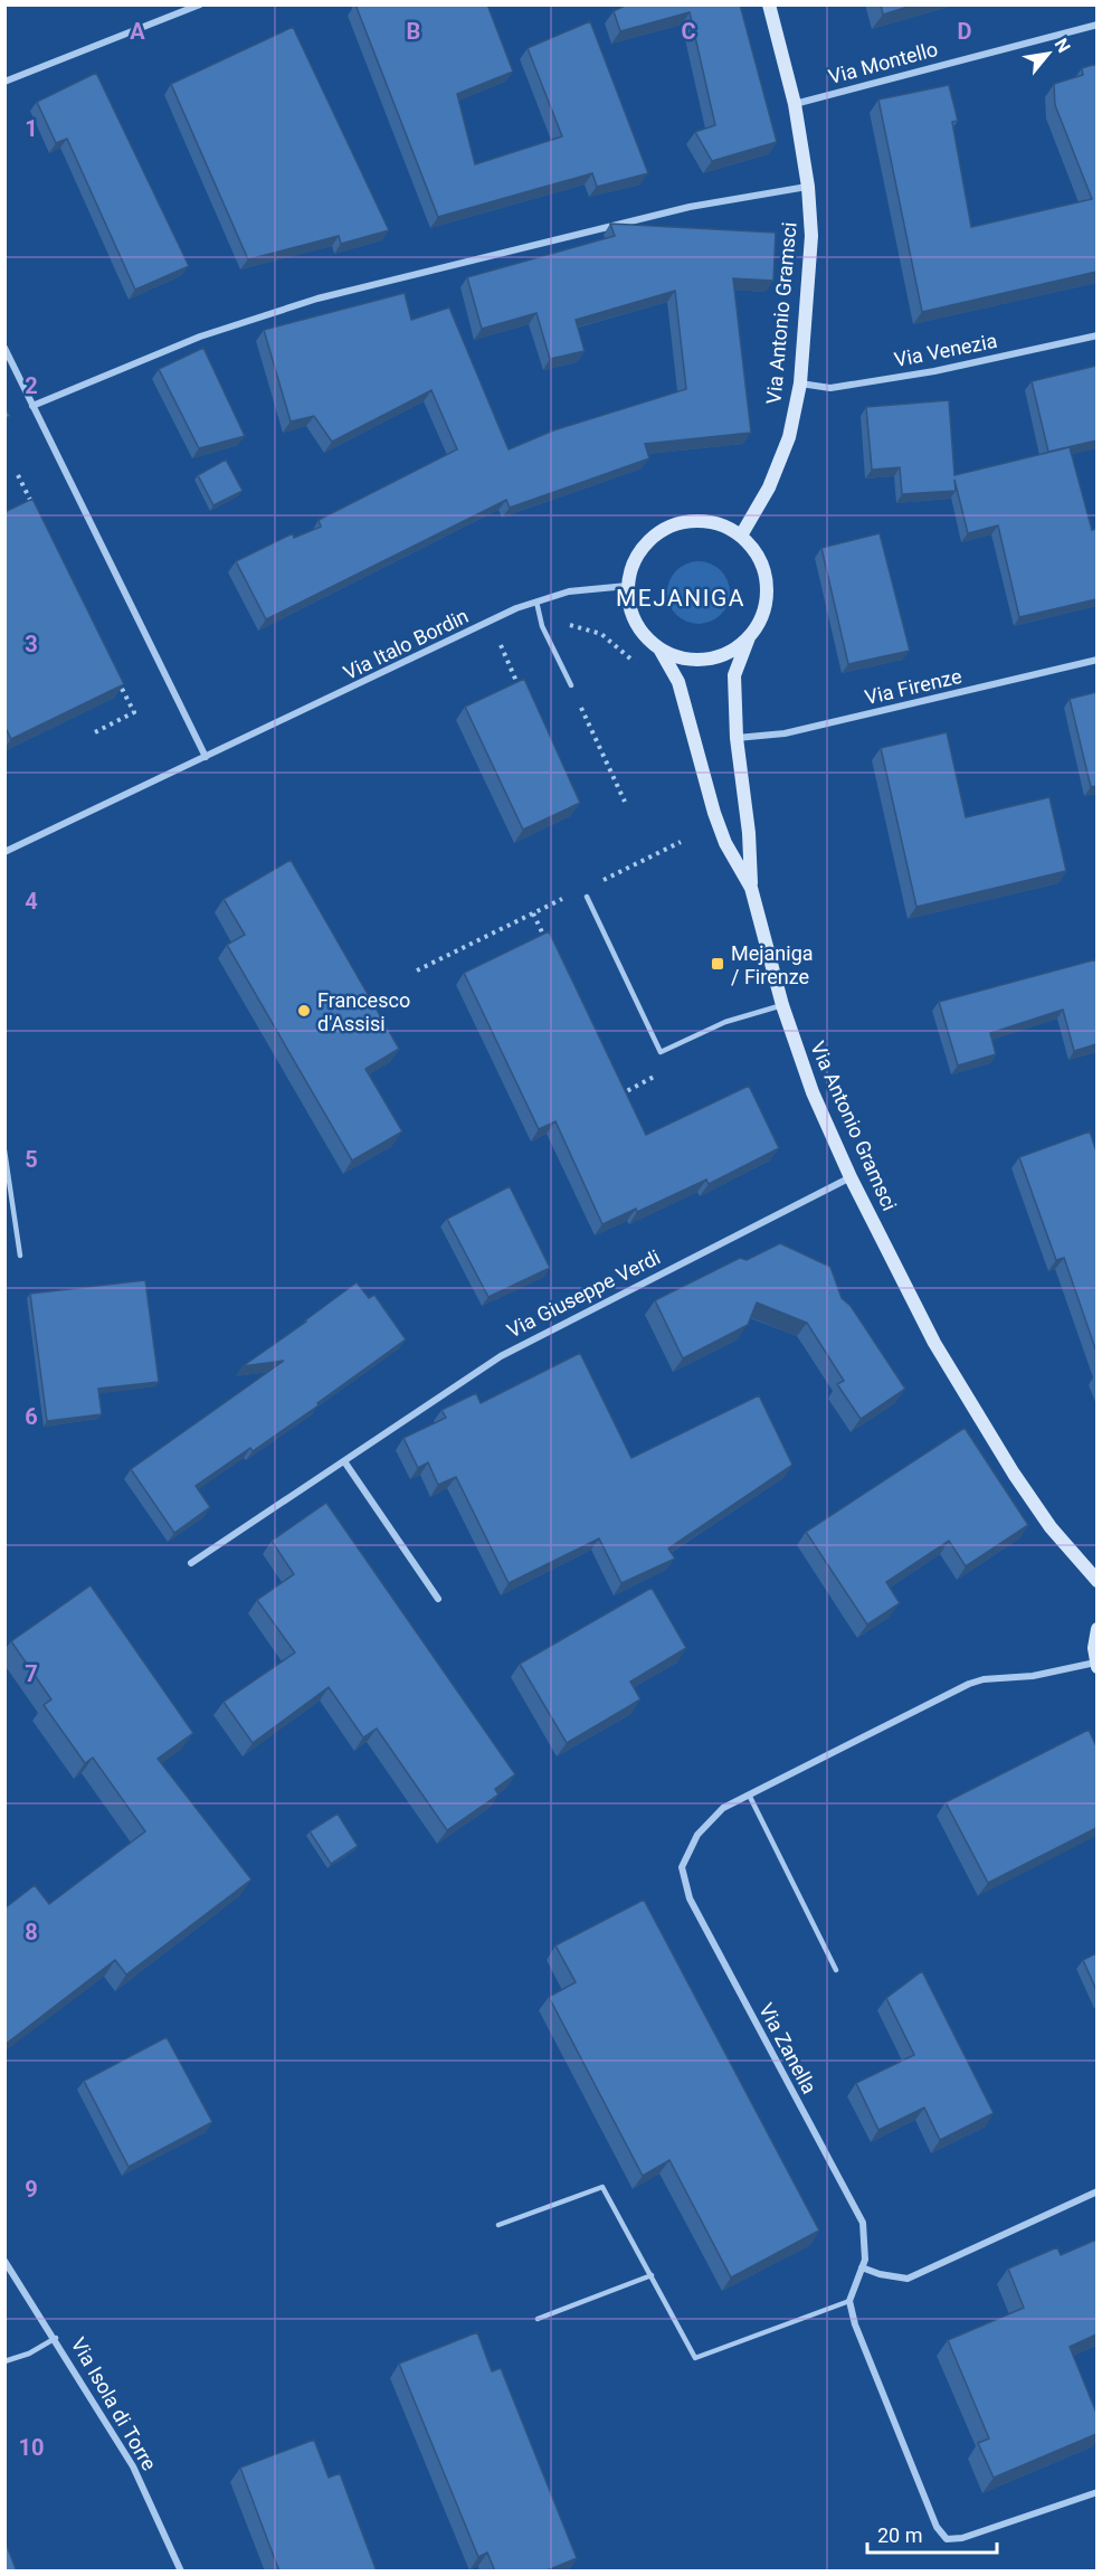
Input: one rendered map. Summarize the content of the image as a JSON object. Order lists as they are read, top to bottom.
{
  "streets": {
    "main road": ["Via Antonio Gramsci"],
    "street": [
      "Via Montello",
      "Via Venezia",
      "Via Italo Bordin",
      "Via Firenze",
      "Via Giuseppe Verdi",
      "Via Zanella",
      "Via Isola di Torre"
    ]
  },
  "crossings": [
    ["Via Montello", "Via Antonio Gramsci"],
    ["Via Antonio Gramsci", "Via Venezia"],
    ["Via Antonio Gramsci", "Via Italo Bordin"],
    ["Via Antonio Gramsci", "Via Giuseppe Verdi"]
  ],
  "districts": ["MEJANIGA"],
  "places": {
    "transit": ["Mejaniga / Firenze"],
    "other": ["Francesco d'Assisi"]
  },
  "scale_bar": "20 m",
  "north": "top right",
  "grid": {
    "columns": [
      "A",
      "B",
      "C",
      "D"
    ],
    "rows": [
      "1",
      "2",
      "3",
      "4",
      "5",
      "6",
      "7",
      "8",
      "9",
      "10"
    ]
  }
}
